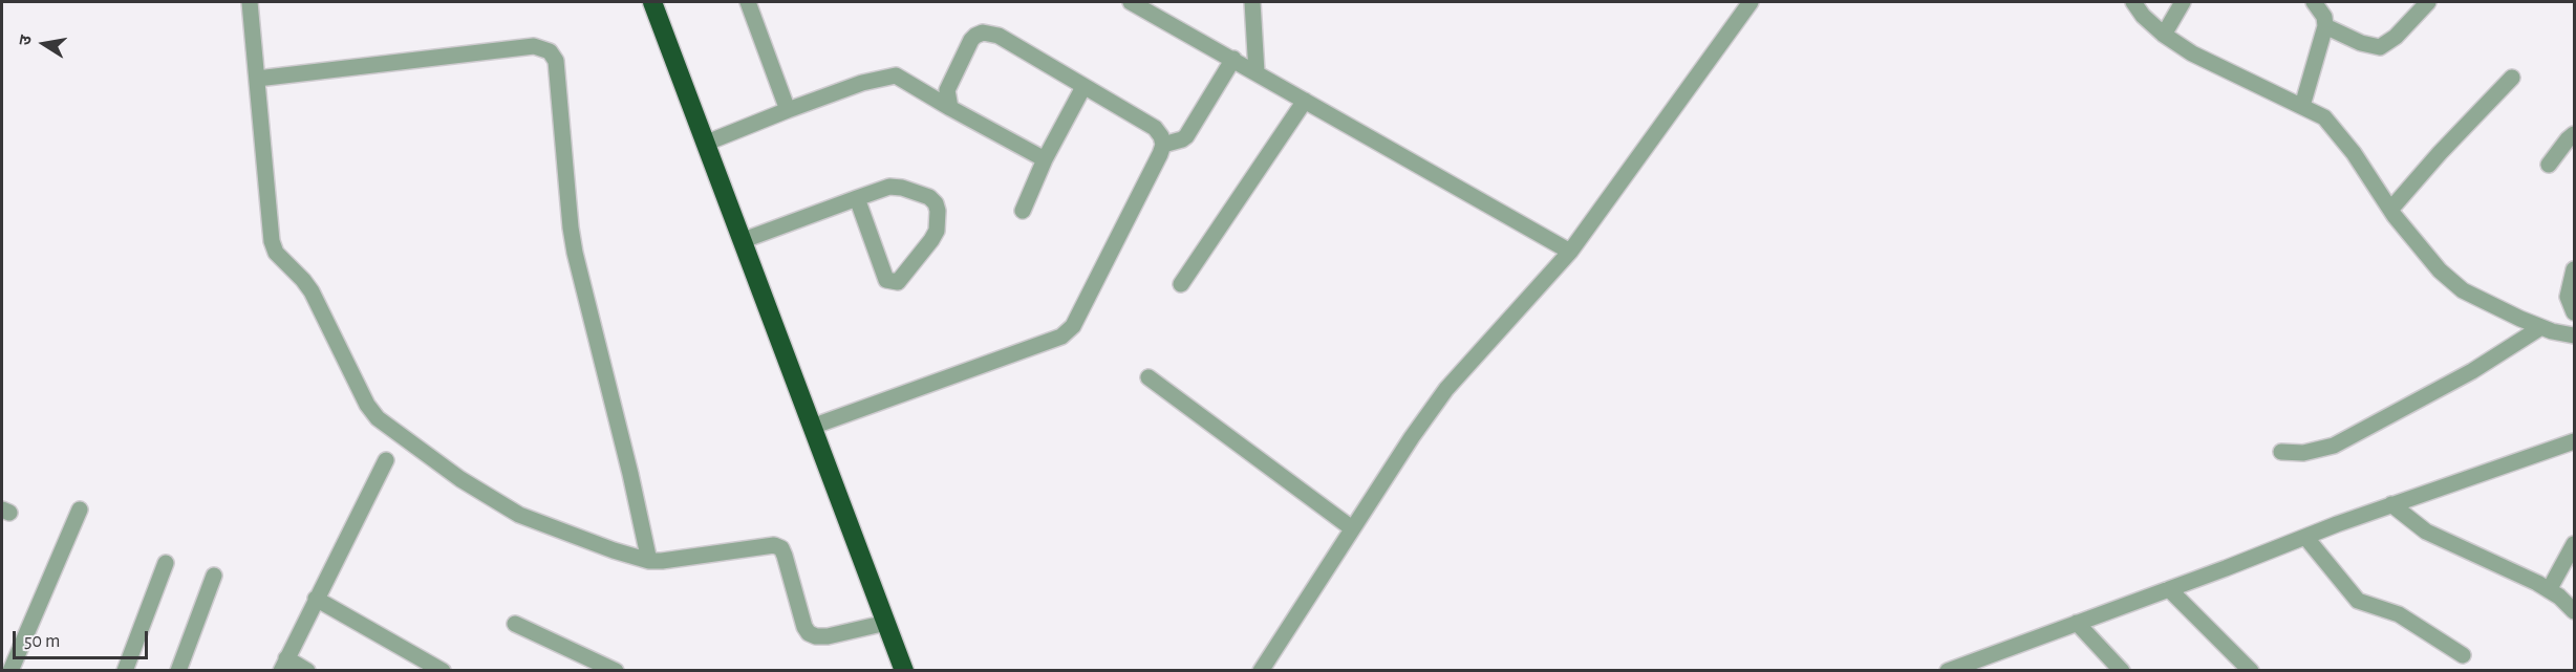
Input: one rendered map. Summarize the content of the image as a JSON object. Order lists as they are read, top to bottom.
{
  "scale_bar": "50 m",
  "north": "left"
}
